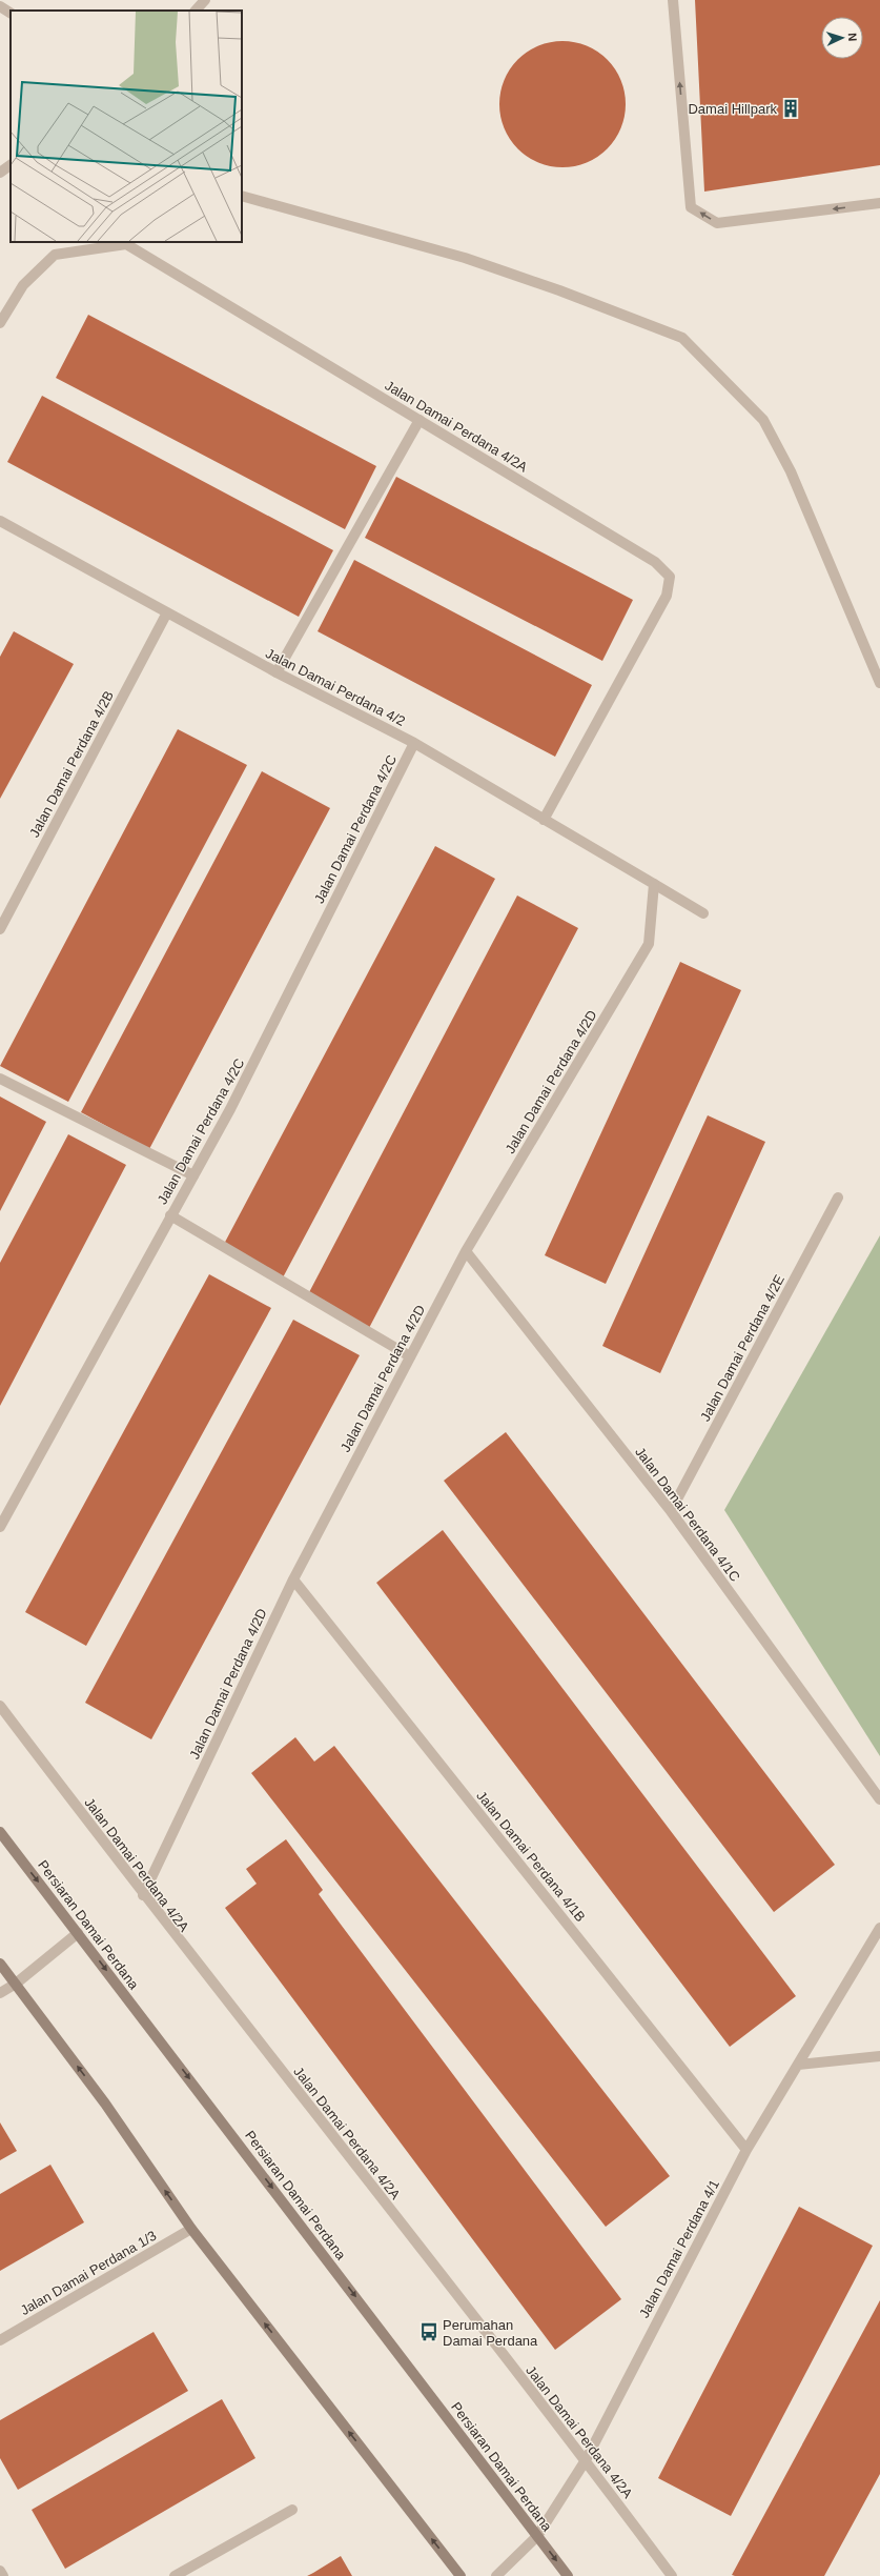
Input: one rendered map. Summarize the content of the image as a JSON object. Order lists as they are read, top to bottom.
{
  "streets": {
    "main road": ["Persiaran Damai Perdana"],
    "street": [
      "Jalan Damai Perdana 4/2A",
      "Jalan Damai Perdana 4/2",
      "Jalan Damai Perdana 4/2B",
      "Jalan Damai Perdana 4/2C",
      "Jalan Damai Perdana 4/2D",
      "Jalan Damai Perdana 4/2E",
      "Jalan Damai Perdana 4/1C",
      "Jalan Damai Perdana 4/1B",
      "Jalan Damai Perdana 4/1",
      "Jalan Damai Perdana 1/3"
    ]
  },
  "crossings": [
    ["Jalan Damai Perdana 4/2A", "Jalan Damai Perdana 4/2"],
    ["Jalan Damai Perdana 4/2A", "Jalan Damai Perdana 4/2D"],
    ["Jalan Damai Perdana 4/2A", "Jalan Damai Perdana 4/1"],
    ["Jalan Damai Perdana 4/2", "Jalan Damai Perdana 4/2B"],
    ["Jalan Damai Perdana 4/2", "Jalan Damai Perdana 4/2C"],
    ["Jalan Damai Perdana 4/2", "Jalan Damai Perdana 4/2D"],
    ["Jalan Damai Perdana 4/2D", "Jalan Damai Perdana 4/1C"],
    ["Jalan Damai Perdana 4/2D", "Jalan Damai Perdana 4/1B"],
    ["Jalan Damai Perdana 4/2E", "Jalan Damai Perdana 4/1C"],
    ["Jalan Damai Perdana 4/1B", "Jalan Damai Perdana 4/1"],
    ["Persiaran Damai Perdana", "Jalan Damai Perdana 4/1"]
  ],
  "places": {
    "building": ["Damai Hillpark"],
    "bus stop": ["Perumahan Damai Perdana"]
  },
  "north": "right"
}
